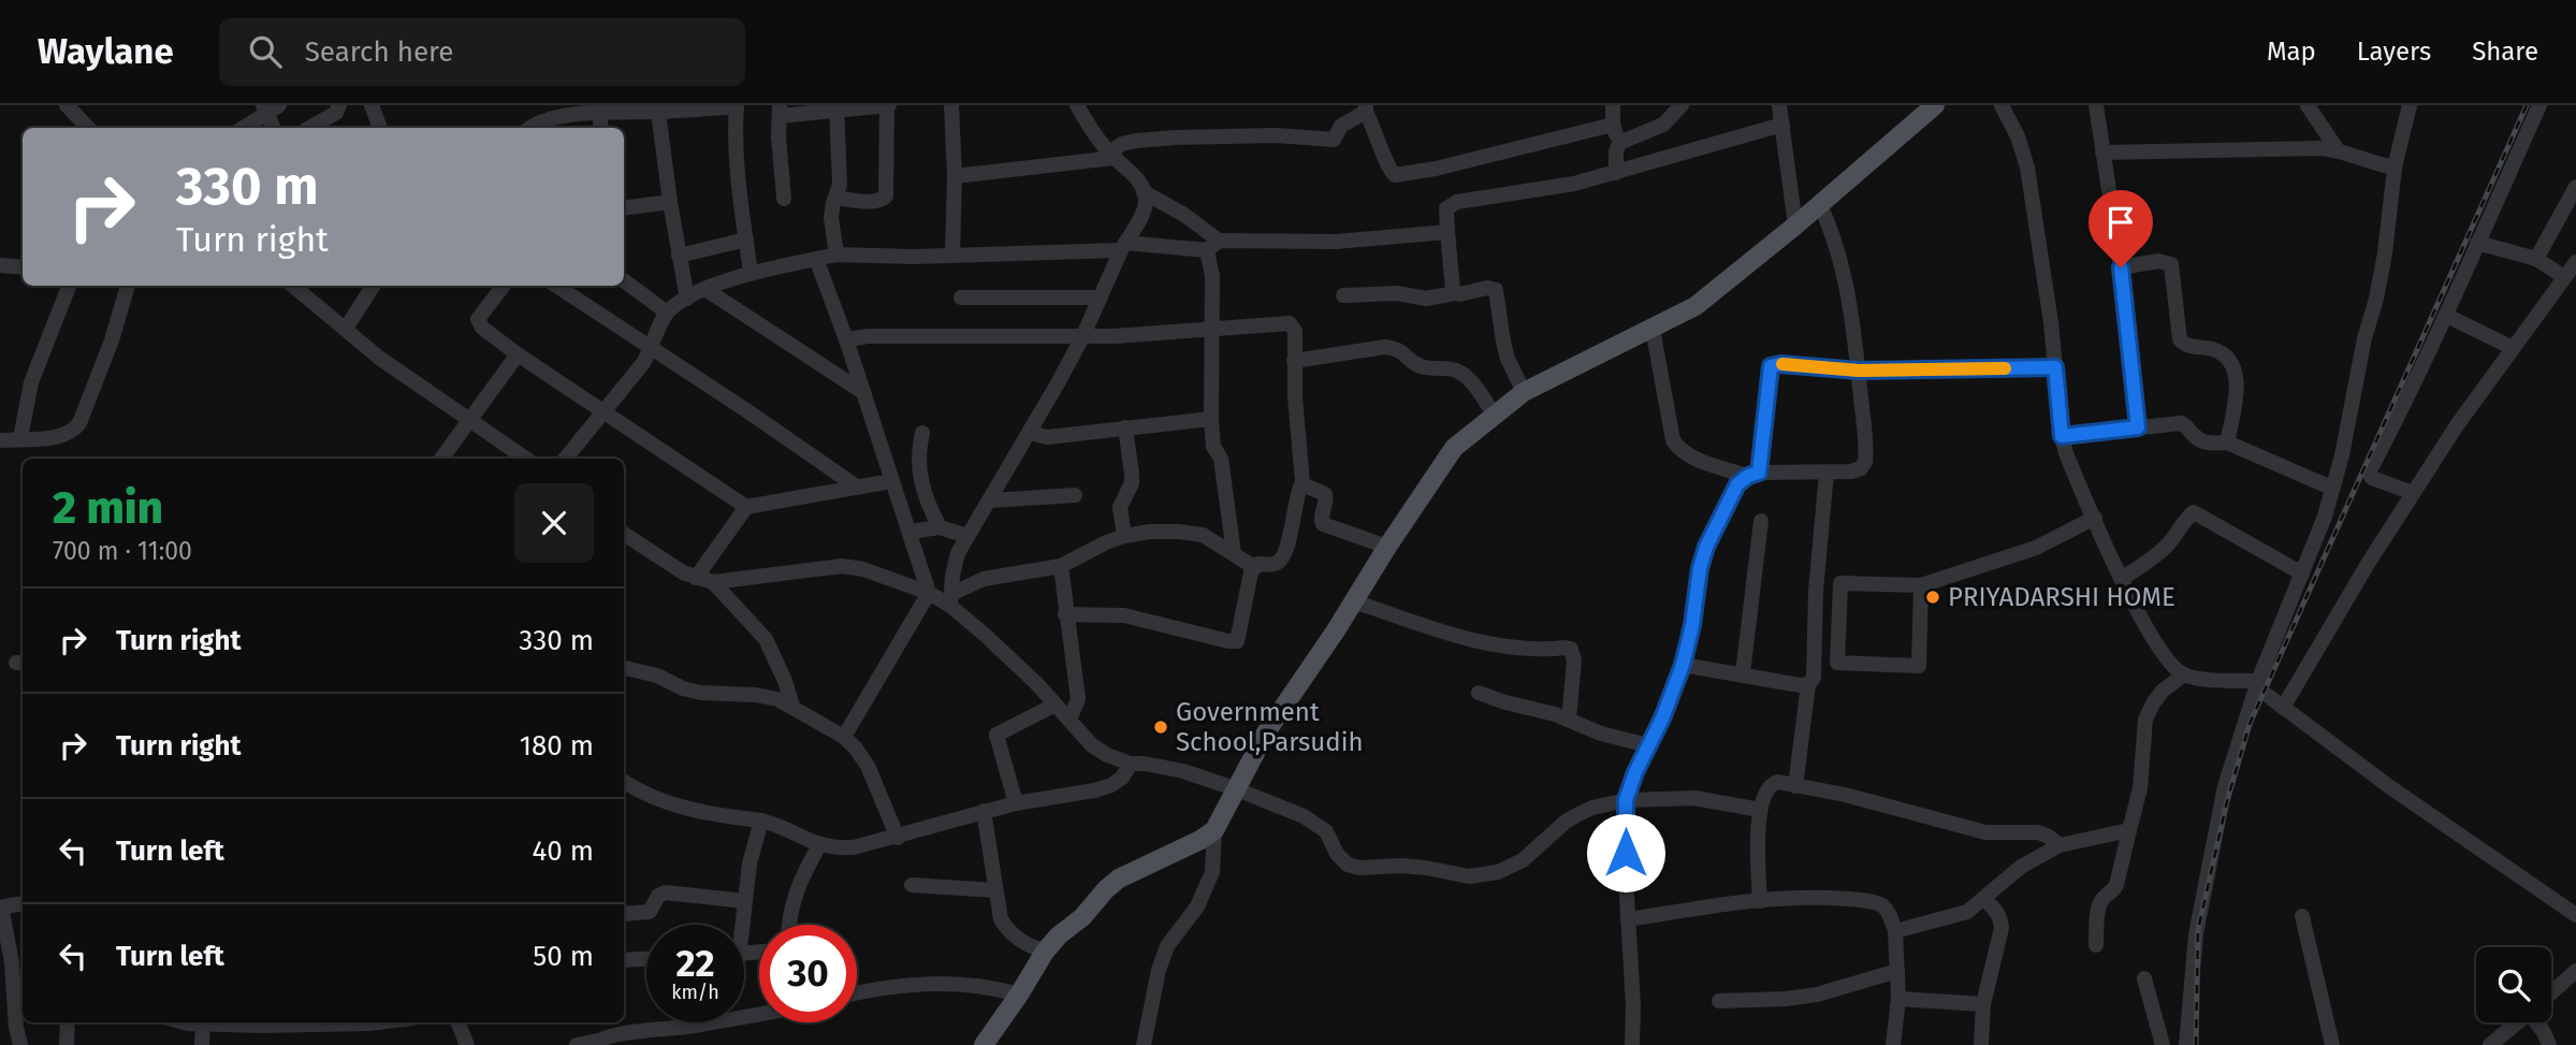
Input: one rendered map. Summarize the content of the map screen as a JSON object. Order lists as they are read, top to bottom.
{
  "places": ["PRIYADARSHI HOME", "Government School,Parsudih"],
  "page": {
    "header": "Waylane",
    "search": "Search here",
    "nav": ["Map", "Layers", "Share"],
    "turn": ["330 m", "Turn right"],
    "heading": ["2 min", "700 m · 11:00"],
    "list": [
      {
        "name": "Turn right",
        "value": "330 m"
      },
      {
        "name": "Turn right",
        "value": "180 m"
      },
      {
        "name": "Turn left",
        "value": "40 m"
      },
      {
        "name": "Turn left",
        "value": "50 m"
      }
    ],
    "speed": "22 km/h",
    "limit": "30"
  }
}
